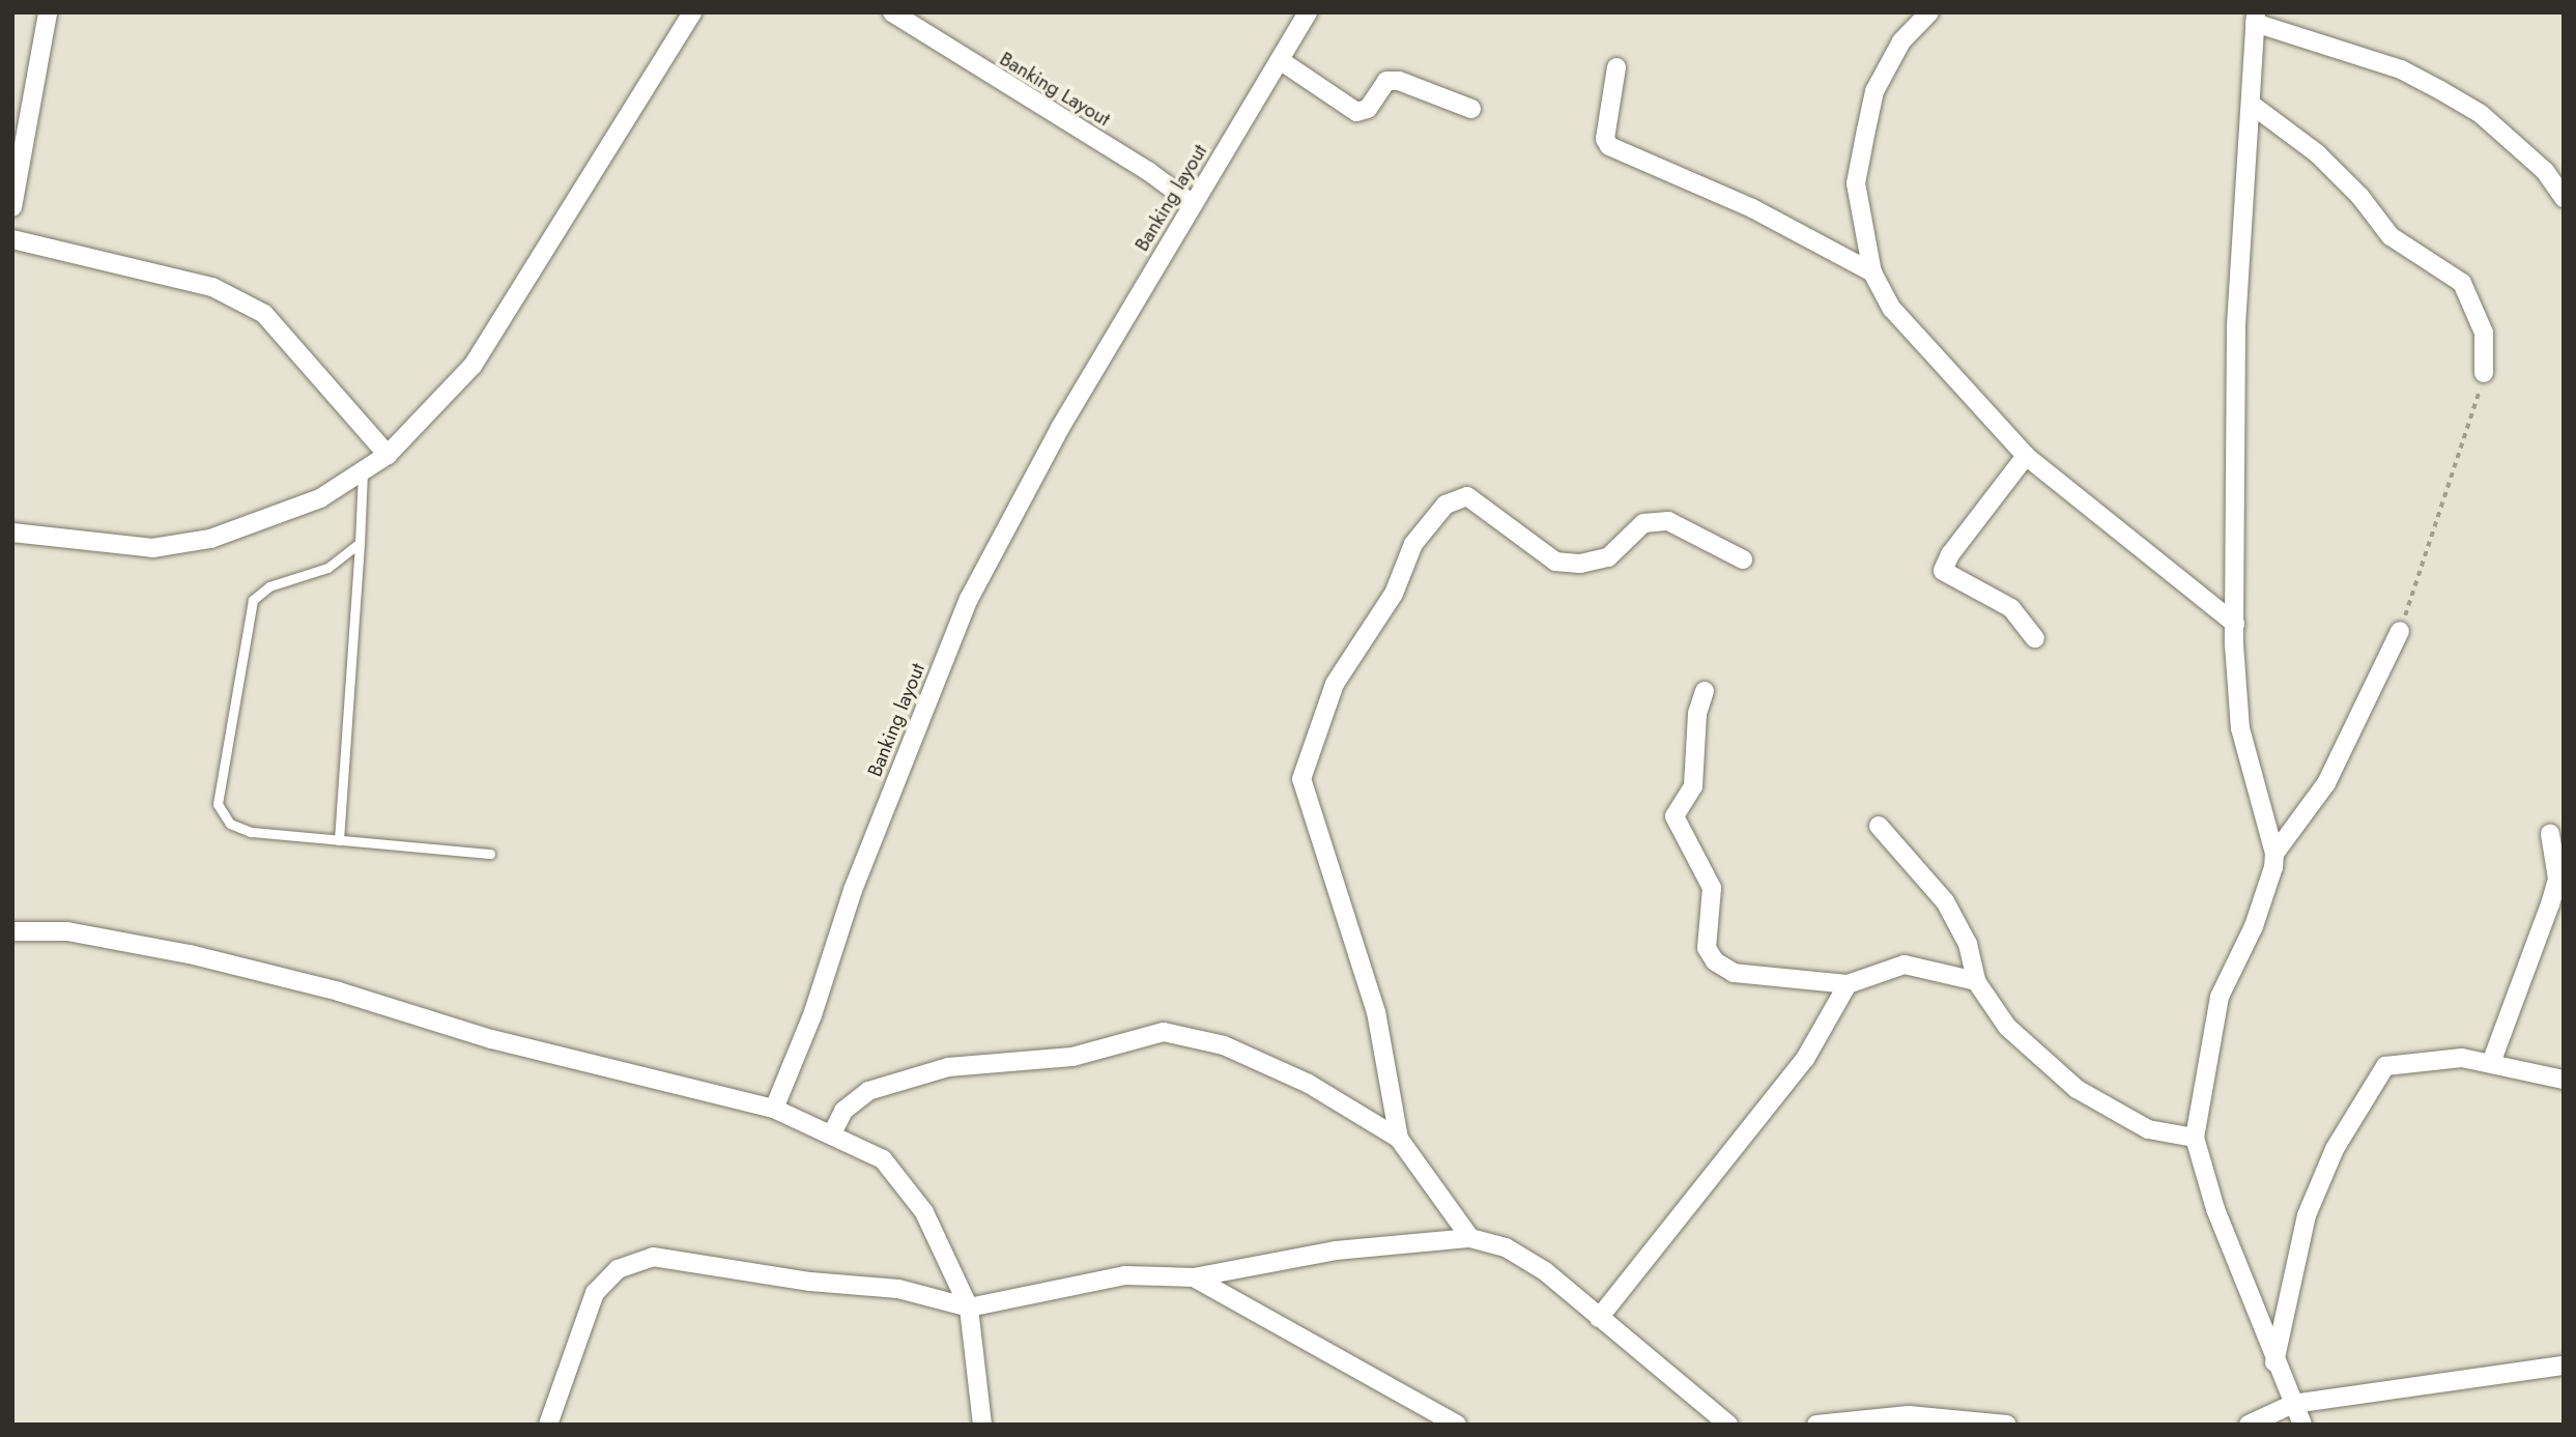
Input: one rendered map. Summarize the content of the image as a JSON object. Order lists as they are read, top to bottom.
{
  "streets": {
    "street": ["Banking Layout", "Banking layout"]
  },
  "crossings": [
    ["Banking Layout", "Banking layout"]
  ]
}
